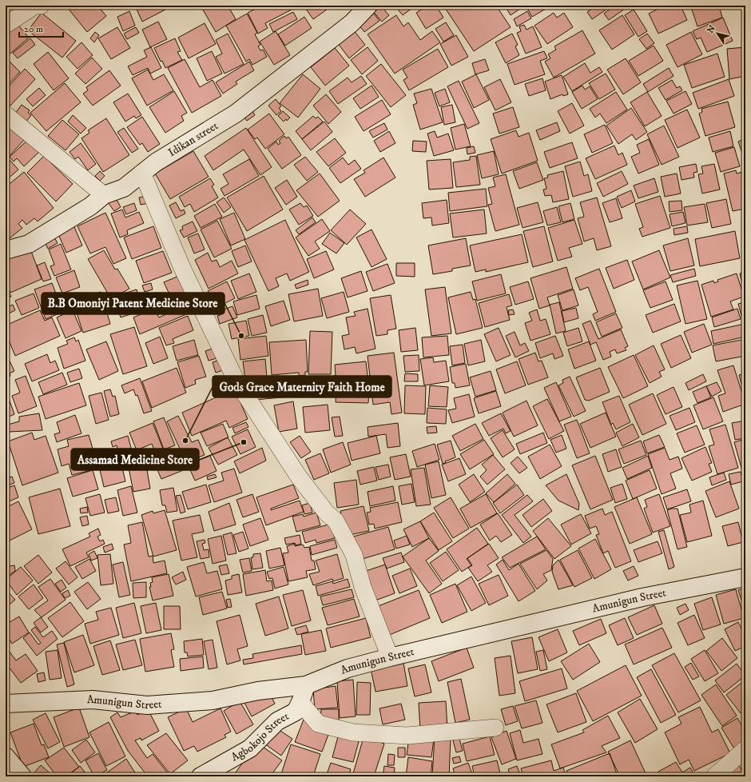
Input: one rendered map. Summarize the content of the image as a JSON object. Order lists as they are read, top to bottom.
{
  "streets": {
    "main road": ["Idikan street", "Amunigun Street", "Agbokojo Street"]
  },
  "crossings": [
    ["Amunigun Street", "Agbokojo Street"]
  ],
  "places": ["B.B Omoniyi Patent Medicine Store", "Gods Grace Maternity Faith Home", "Assamad Medicine Store"],
  "scale_bar": "20 m",
  "north": "top left"
}
